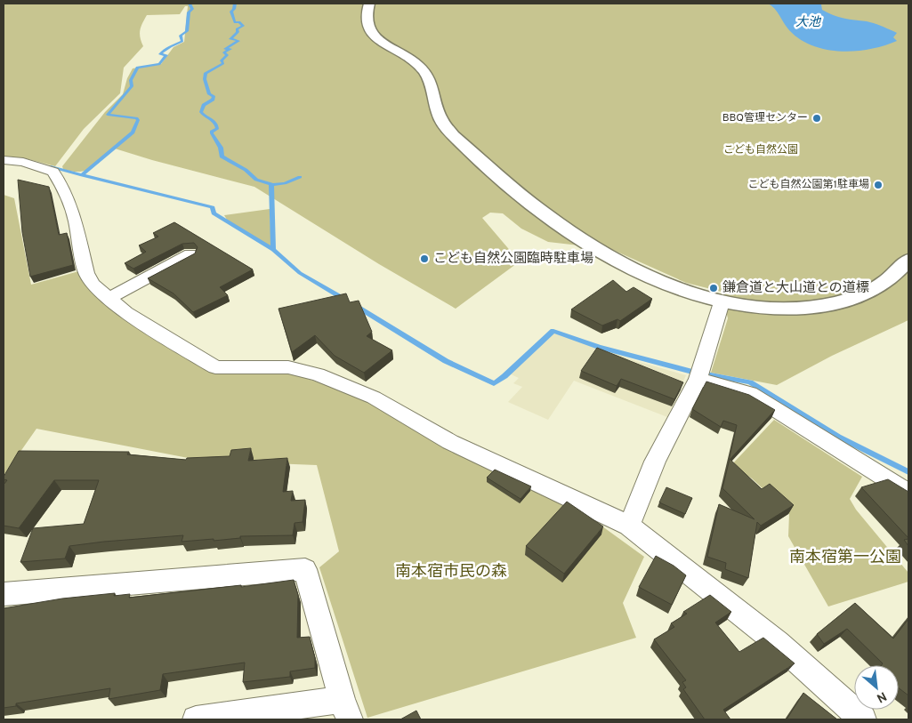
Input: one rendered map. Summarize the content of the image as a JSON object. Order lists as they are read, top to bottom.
{
  "water": ["大池"],
  "parks": ["こども自然公園", "南本宿第一公園", "南本宿市民の森"],
  "places": [
    "BBQ管理センター",
    "こども自然公園第1駐車場",
    "こども自然公園臨時駐車場",
    "鎌倉道と大山道との道標"
  ],
  "north": "bottom right"
}
